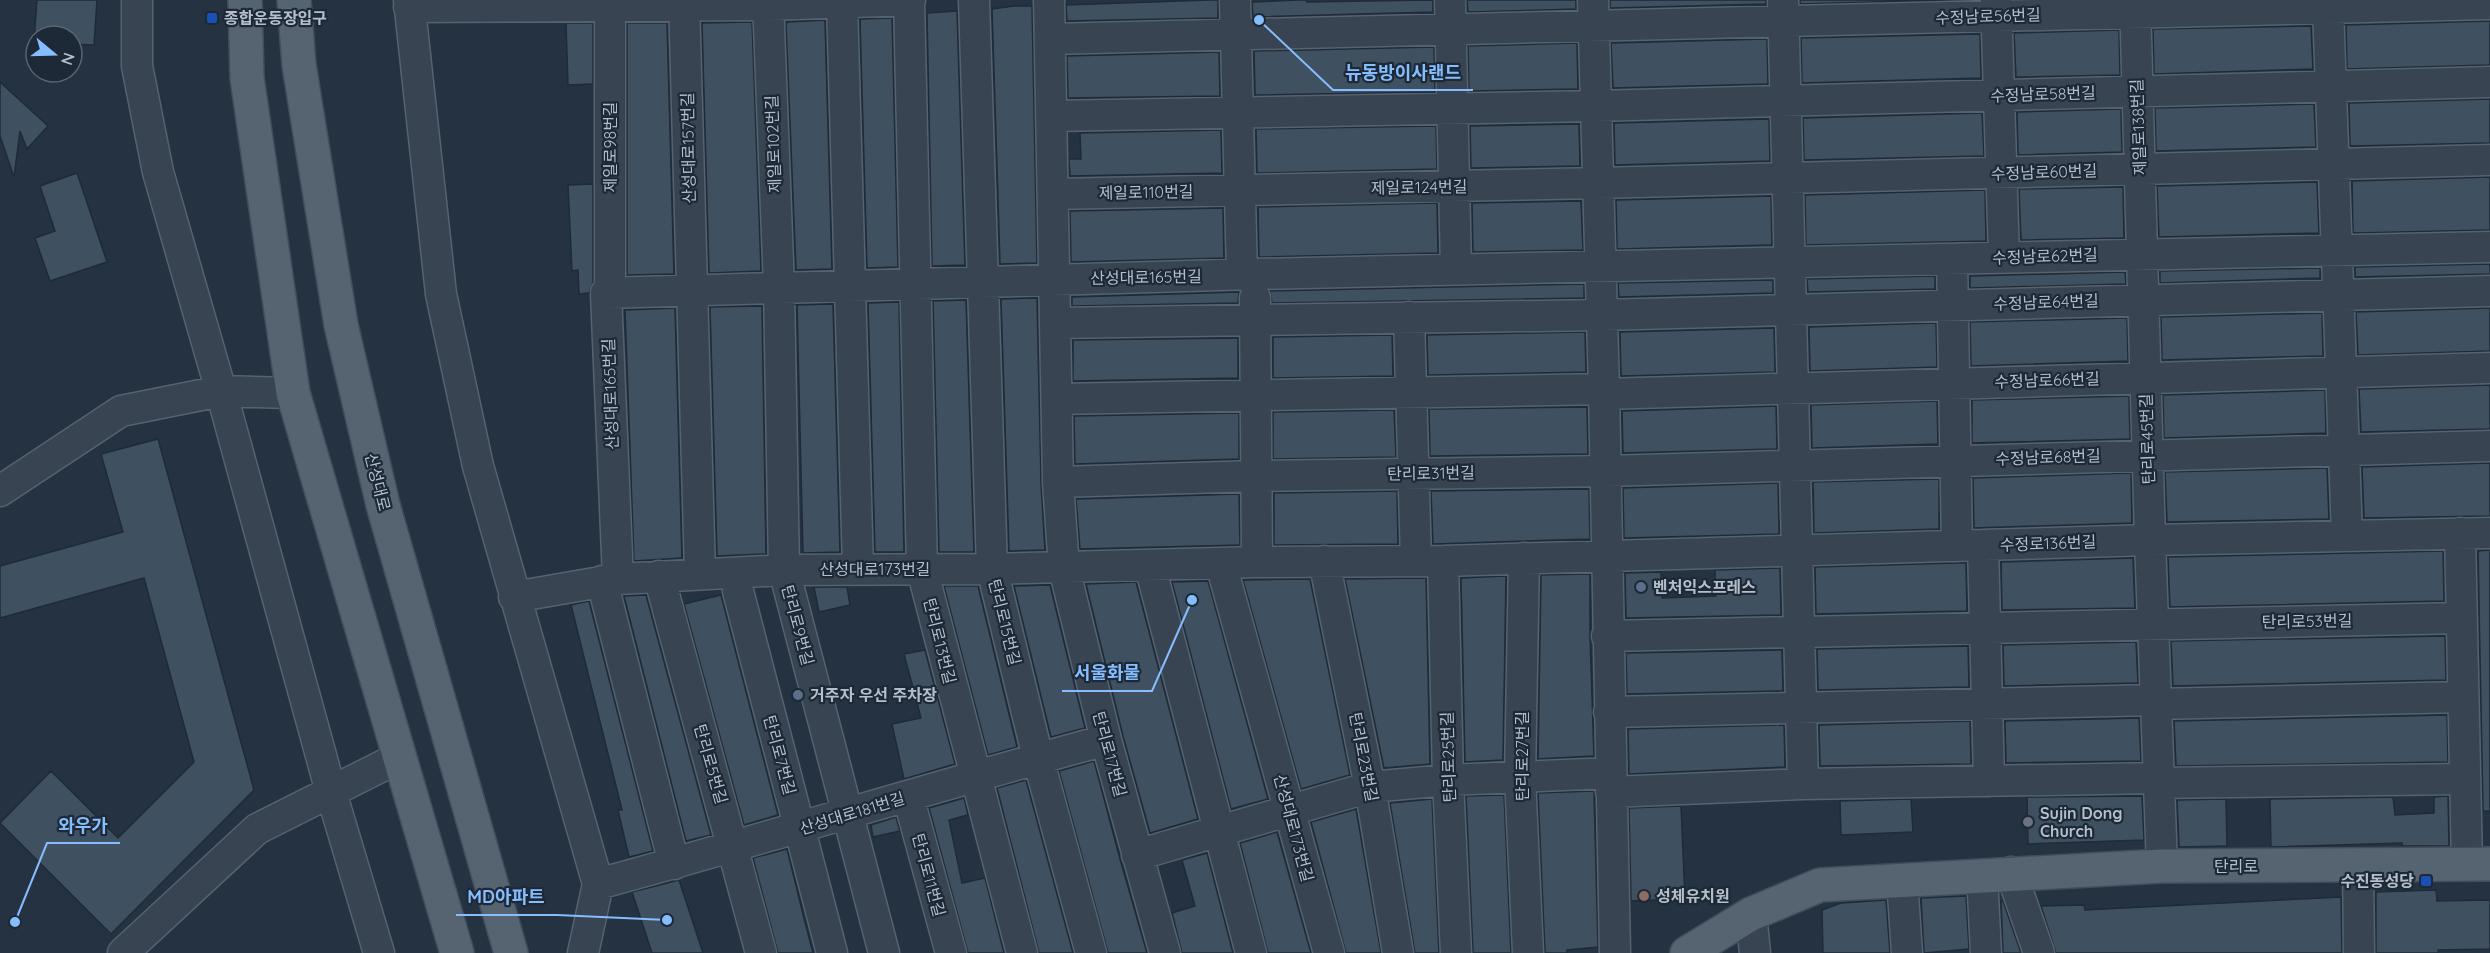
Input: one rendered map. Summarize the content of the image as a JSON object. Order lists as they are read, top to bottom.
{
  "streets": {
    "main road": ["산성대로", "탄리로"],
    "street": [
      "수정남로56번길",
      "수정남로58번길",
      "제일로138번길",
      "제일로102번길",
      "제일로98번길",
      "산성대로157번길",
      "수정남로60번길",
      "제일로124번길",
      "제일로110번길",
      "수정남로62번길",
      "산성대로165번길",
      "수정남로64번길",
      "수정남로66번길",
      "탄리로45번길",
      "수정남로68번길",
      "탄리로31번길",
      "수정로136번길",
      "산성대로173번길",
      "탄리로53번길",
      "탄리로15번길",
      "탄리로9번길",
      "탄리로13번길",
      "탄리로17번길",
      "탄리로7번길",
      "탄리로27번길",
      "탄리로23번길",
      "탄리로25번길",
      "탄리로5번길",
      "산성대로181번길",
      "탄리로11번길"
    ]
  },
  "crossings": [
    ["수정남로56번길", "제일로138번길"],
    ["수정남로58번길", "제일로138번길"],
    ["제일로138번길", "수정남로60번길"],
    ["제일로138번길", "수정남로62번길"],
    ["제일로138번길", "탄리로45번길"],
    ["제일로102번길", "산성대로165번길"],
    ["제일로102번길", "탄리로9번길"],
    ["제일로98번길", "산성대로165번길"],
    ["산성대로157번길", "산성대로165번길"],
    ["수정남로60번길", "제일로124번길"],
    ["제일로124번길", "제일로110번길"],
    ["수정남로62번길", "산성대로165번길"],
    ["수정남로62번길", "탄리로45번길"],
    ["산성대로165번길", "산성대로173번길"],
    ["산성대로165번길", "탄리로15번길"],
    ["산성대로165번길", "탄리로9번길"],
    ["산성대로165번길", "탄리로13번길"],
    ["산성대로165번길", "탄리로17번길"],
    ["수정남로64번길", "탄리로45번길"],
    ["수정남로66번길", "탄리로45번길"],
    ["탄리로45번길", "수정남로68번길"],
    ["탄리로45번길", "수정로136번길"],
    ["탄리로45번길", "탄리로53번길"],
    ["탄리로45번길", "탄리로"],
    ["수정남로68번길", "탄리로31번길"],
    ["탄리로31번길", "탄리로25번길"],
    ["수정로136번길", "산성대로173번길"],
    ["산성대로173번길", "탄리로15번길"],
    ["산성대로173번길", "탄리로9번길"],
    ["산성대로173번길", "탄리로13번길"],
    ["산성대로173번길", "탄리로17번길"],
    ["산성대로173번길", "탄리로27번길"],
    ["산성대로173번길", "탄리로23번길"],
    ["산성대로173번길", "탄리로25번길"],
    ["산성대로173번길", "탄리로5번길"],
    ["탄리로15번길", "산성대로181번길"],
    ["탄리로9번길", "산성대로181번길"],
    ["탄리로13번길", "산성대로181번길"],
    ["탄리로17번길", "산성대로181번길"],
    ["탄리로7번길", "산성대로181번길"],
    ["탄리로5번길", "산성대로181번길"],
    ["산성대로181번길", "탄리로11번길"]
  ],
  "places": {
    "transit": ["종합운동장입구", "수진동성당"],
    "other": [
      "뉴동방이사랜드",
      "벤처익스프레스",
      "서울화물",
      "거주자 우선 주차장",
      "Sujin Dong Church",
      "성체유치원",
      "MD아파트",
      "와우가"
    ]
  },
  "north": "right"
}
